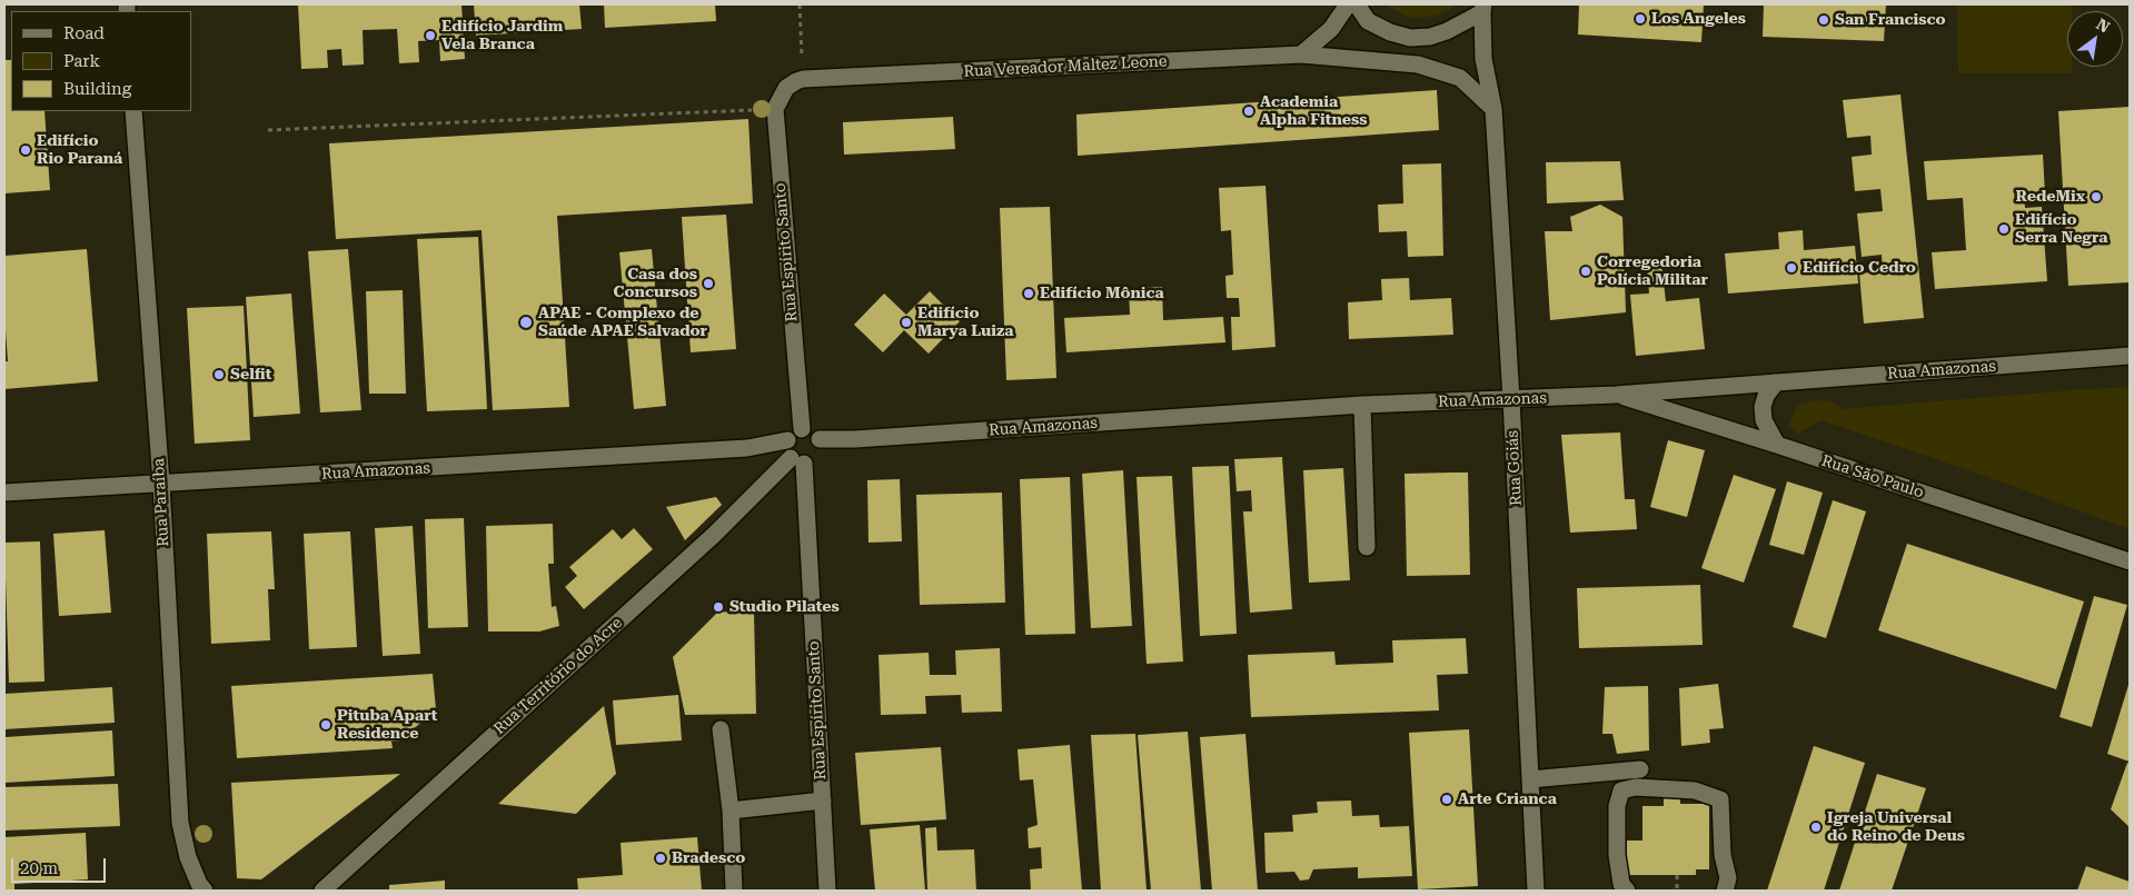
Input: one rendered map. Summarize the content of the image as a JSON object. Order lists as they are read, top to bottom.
{
  "streets": {
    "street": [
      "Rua Vereador Maltez Leone",
      "Rua Espírito Santo",
      "Rua Amazonas",
      "Rua Goiás",
      "Rua São Paulo",
      "Rua Paraíba",
      "Rua Território do Acre"
    ]
  },
  "crossings": [
    ["Rua Vereador Maltez Leone", "Rua Goiás"],
    ["Rua Espírito Santo", "Rua Amazonas"],
    ["Rua Espírito Santo", "Rua Território do Acre"],
    ["Rua Amazonas", "Rua Goiás"],
    ["Rua Amazonas", "Rua São Paulo"],
    ["Rua Amazonas", "Rua Paraíba"],
    ["Rua Amazonas", "Rua Território do Acre"]
  ],
  "places": [
    "Los Angeles",
    "San Francisco",
    "Edifício Jardim Vela Branca",
    "Academia Alpha Fitness",
    "Edifício Rio Paraná",
    "RedeMix",
    "Edifício Serra Negra",
    "Edifício Cedro",
    "Corregedoria Polícia Militar",
    "Casa dos Concursos",
    "Edifício Mônica",
    "APAE - Complexo de Saúde APAE Salvador",
    "Edifício Marya Luiza",
    "Selfit",
    "Studio Pilates",
    "Pituba Apart Residence",
    "Arte Crianca",
    "Igreja Universal do Reino de Deus",
    "Bradesco"
  ],
  "legend": ["Road", "Park", "Building"],
  "scale_bar": "20 m",
  "north": "top right"
}
